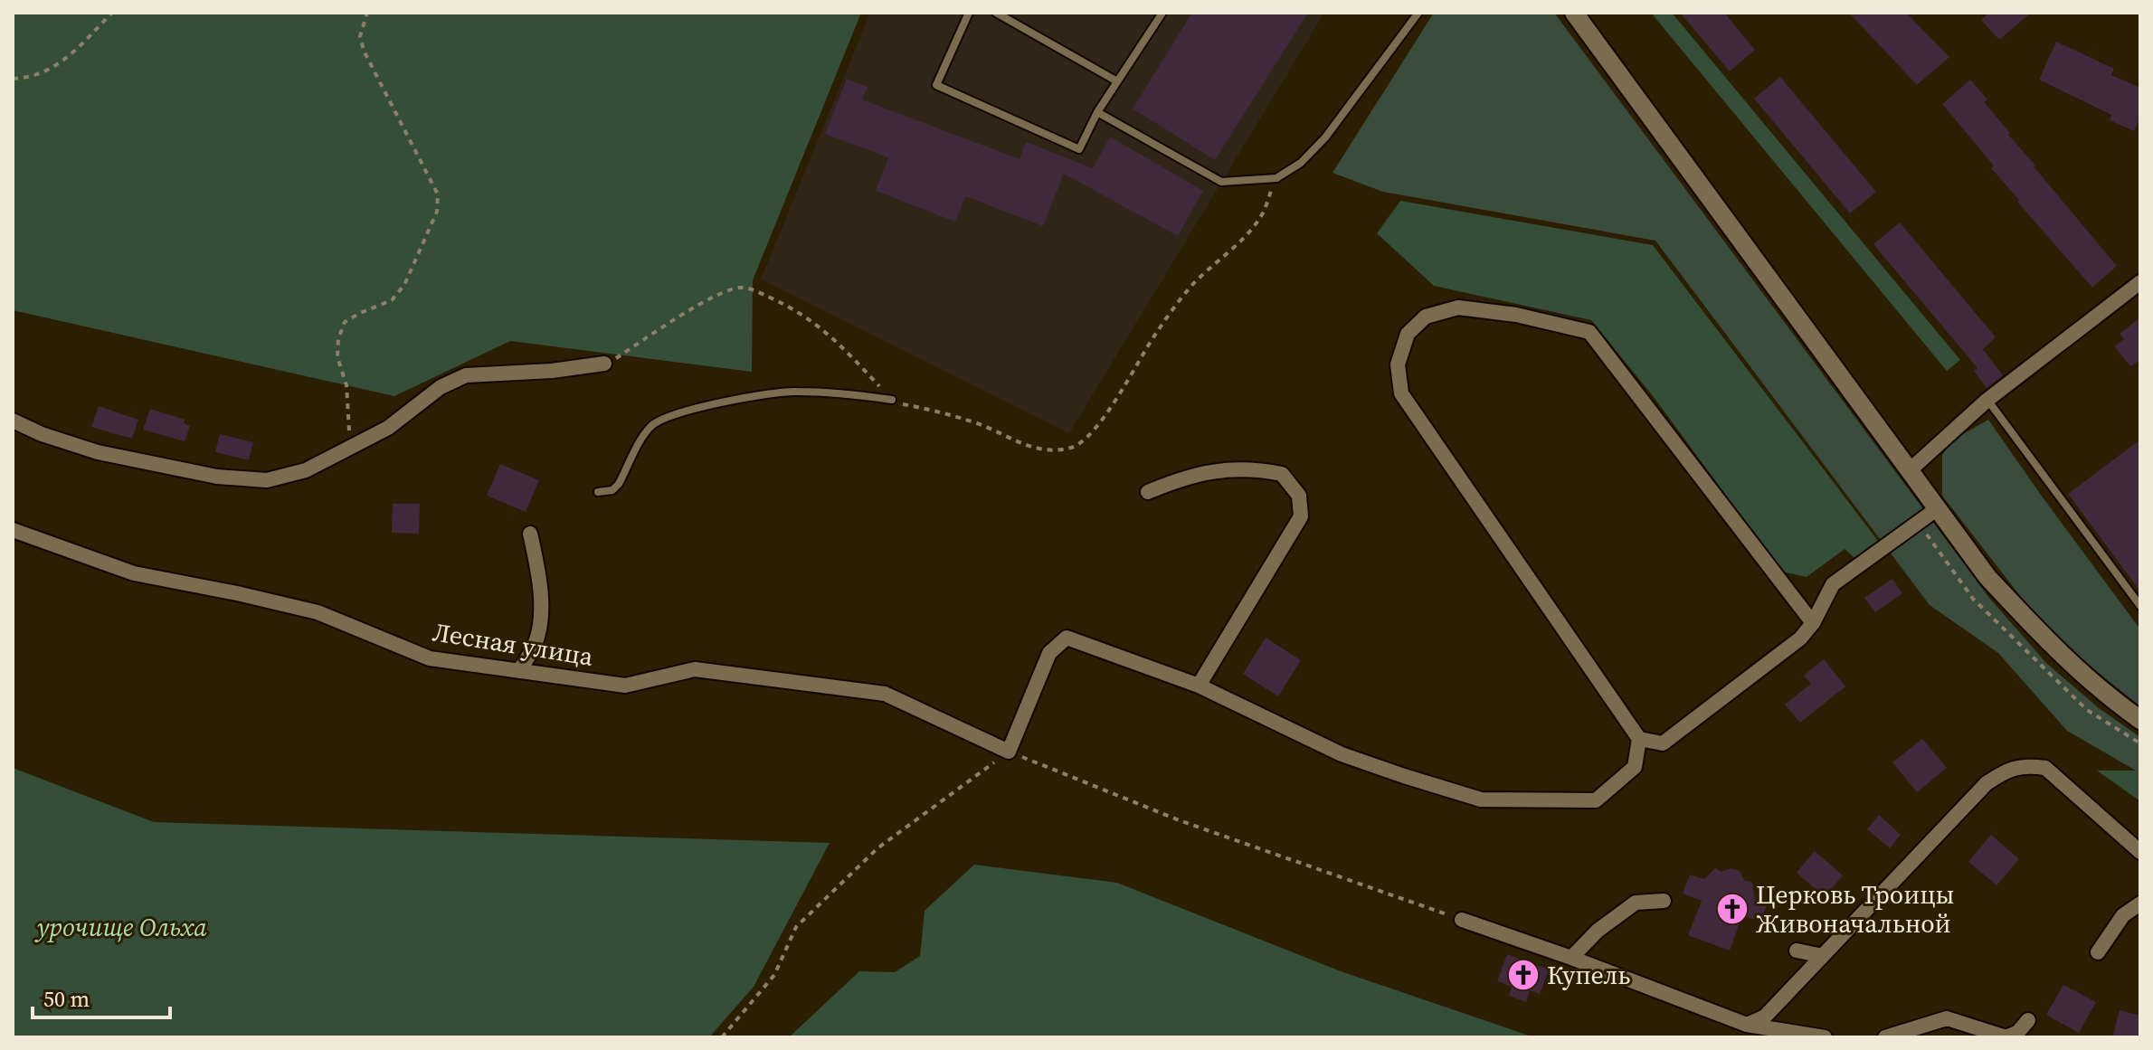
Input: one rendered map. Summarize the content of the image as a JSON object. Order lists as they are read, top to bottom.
{
  "streets": {
    "street": ["Лесная улица"]
  },
  "parks": ["урочище Ольха"],
  "places": {
    "church": ["Церковь Троицы Живоначальной", "Купель"]
  },
  "scale_bar": "50 m"
}
